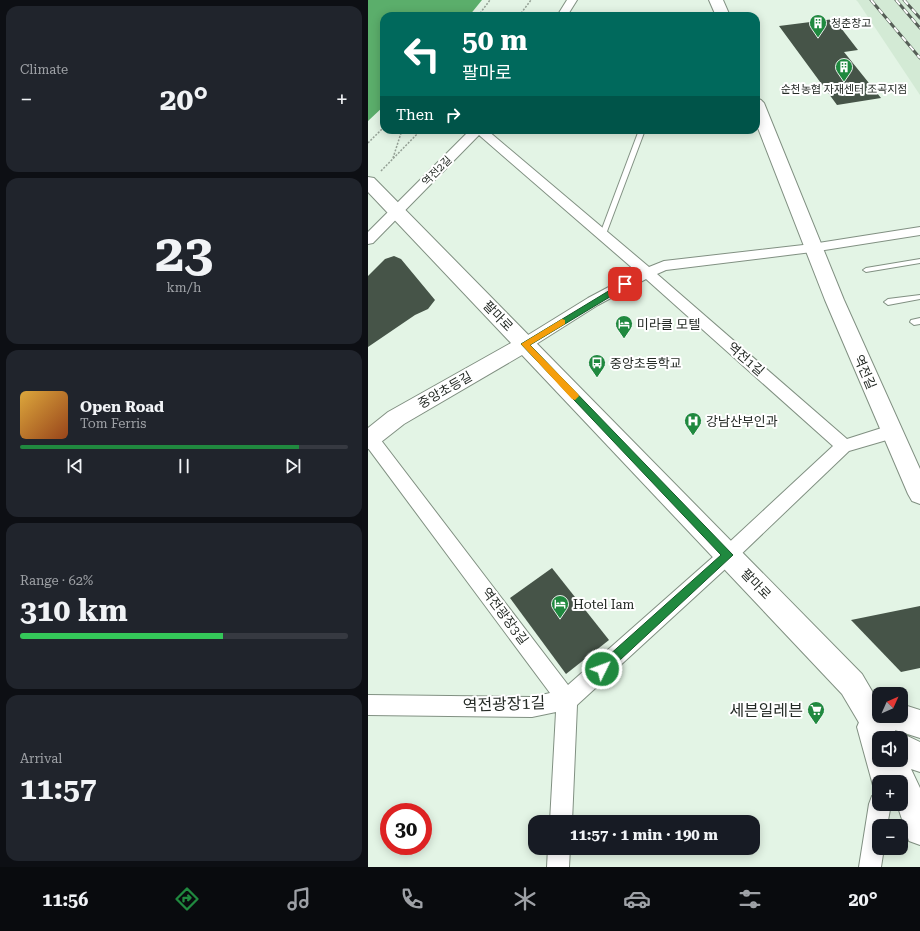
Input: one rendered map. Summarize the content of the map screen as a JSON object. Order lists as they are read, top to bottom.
{
  "streets": {
    "main road": ["팔마로", "역전길", "중앙초등길"],
    "street": [
      "역전2길",
      "역전1길",
      "역전광장3길",
      "역전광장1길"
    ]
  },
  "crossings": [
    ["역전2길", "팔마로"],
    ["팔마로", "중앙초등길"],
    ["중앙초등길", "역전광장3길"],
    ["역전광장3길", "역전광장1길"]
  ],
  "places": {
    "building": ["청춘창고", "순천농협 자재센터 조곡지점"],
    "hotel": ["미라클 모텔", "Hotel Iam"],
    "bus stop": ["중앙초등학교"],
    "hospital": ["강남산부인과"],
    "supermarket": ["세븐일레븐"]
  },
  "north": "top right",
  "page": {
    "tile": [
      "Climate",
      ["23", "km/h"],
      ["Range · 62%", "310 km"],
      ["Arrival", "11:57"]
    ],
    "turn": ["50 m", "팔마로"],
    "heat": ["−", "20°", "+"],
    "then": "Then",
    "song": ["Open Road", "Tom Ferris"],
    "map_buttons": ["+", "−"],
    "limit": "30",
    "trip": "11:57 · 1 min · 190 m",
    "tabs": ["11:56", "20°"]
  }
}
